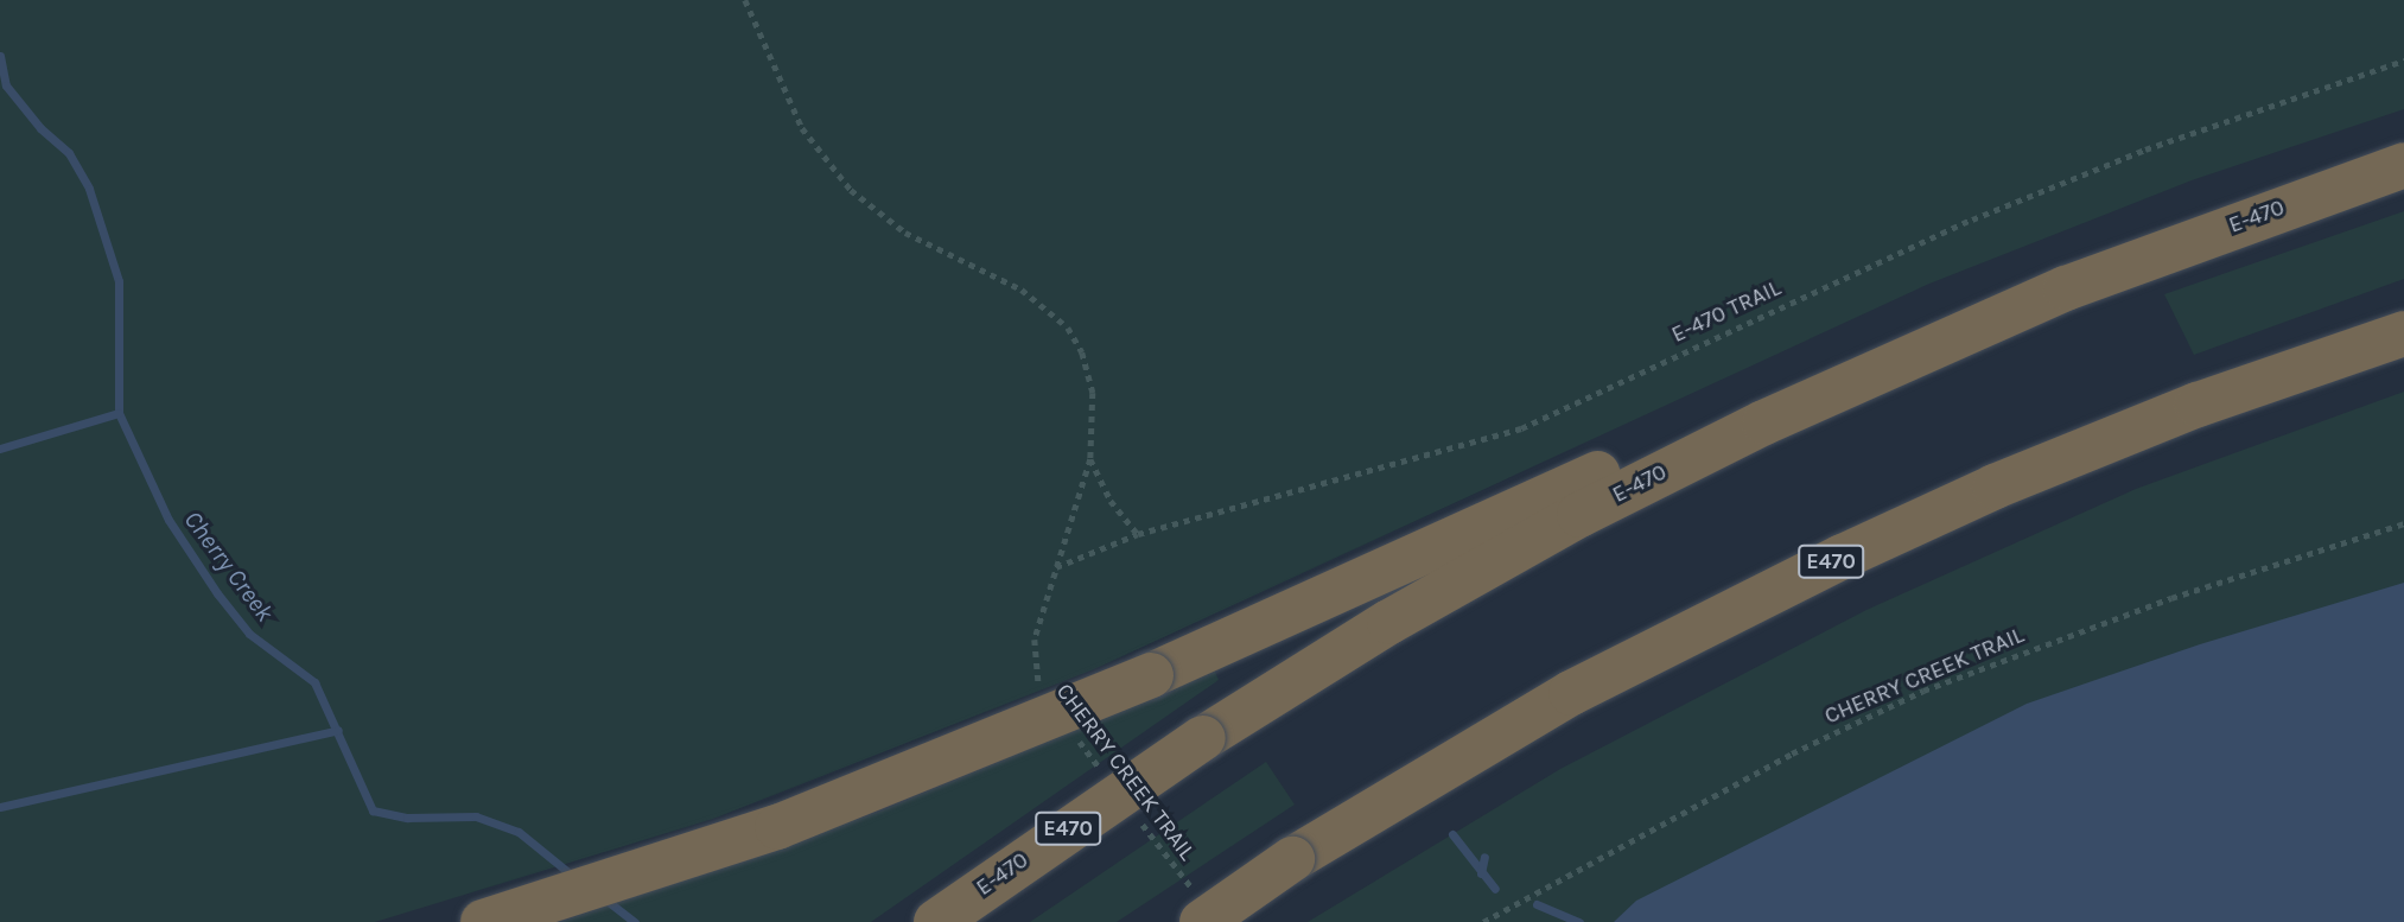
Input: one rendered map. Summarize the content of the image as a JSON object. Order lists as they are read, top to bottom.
{
  "streets": {
    "highway": ["E-470", "E470"],
    "path": ["E-470 TRAIL", "CHERRY CREEK TRAIL"]
  },
  "crossings": [
    ["E-470 TRAIL", "CHERRY CREEK TRAIL"],
    ["E470", "CHERRY CREEK TRAIL"]
  ],
  "water": ["Cherry Creek"]
}
